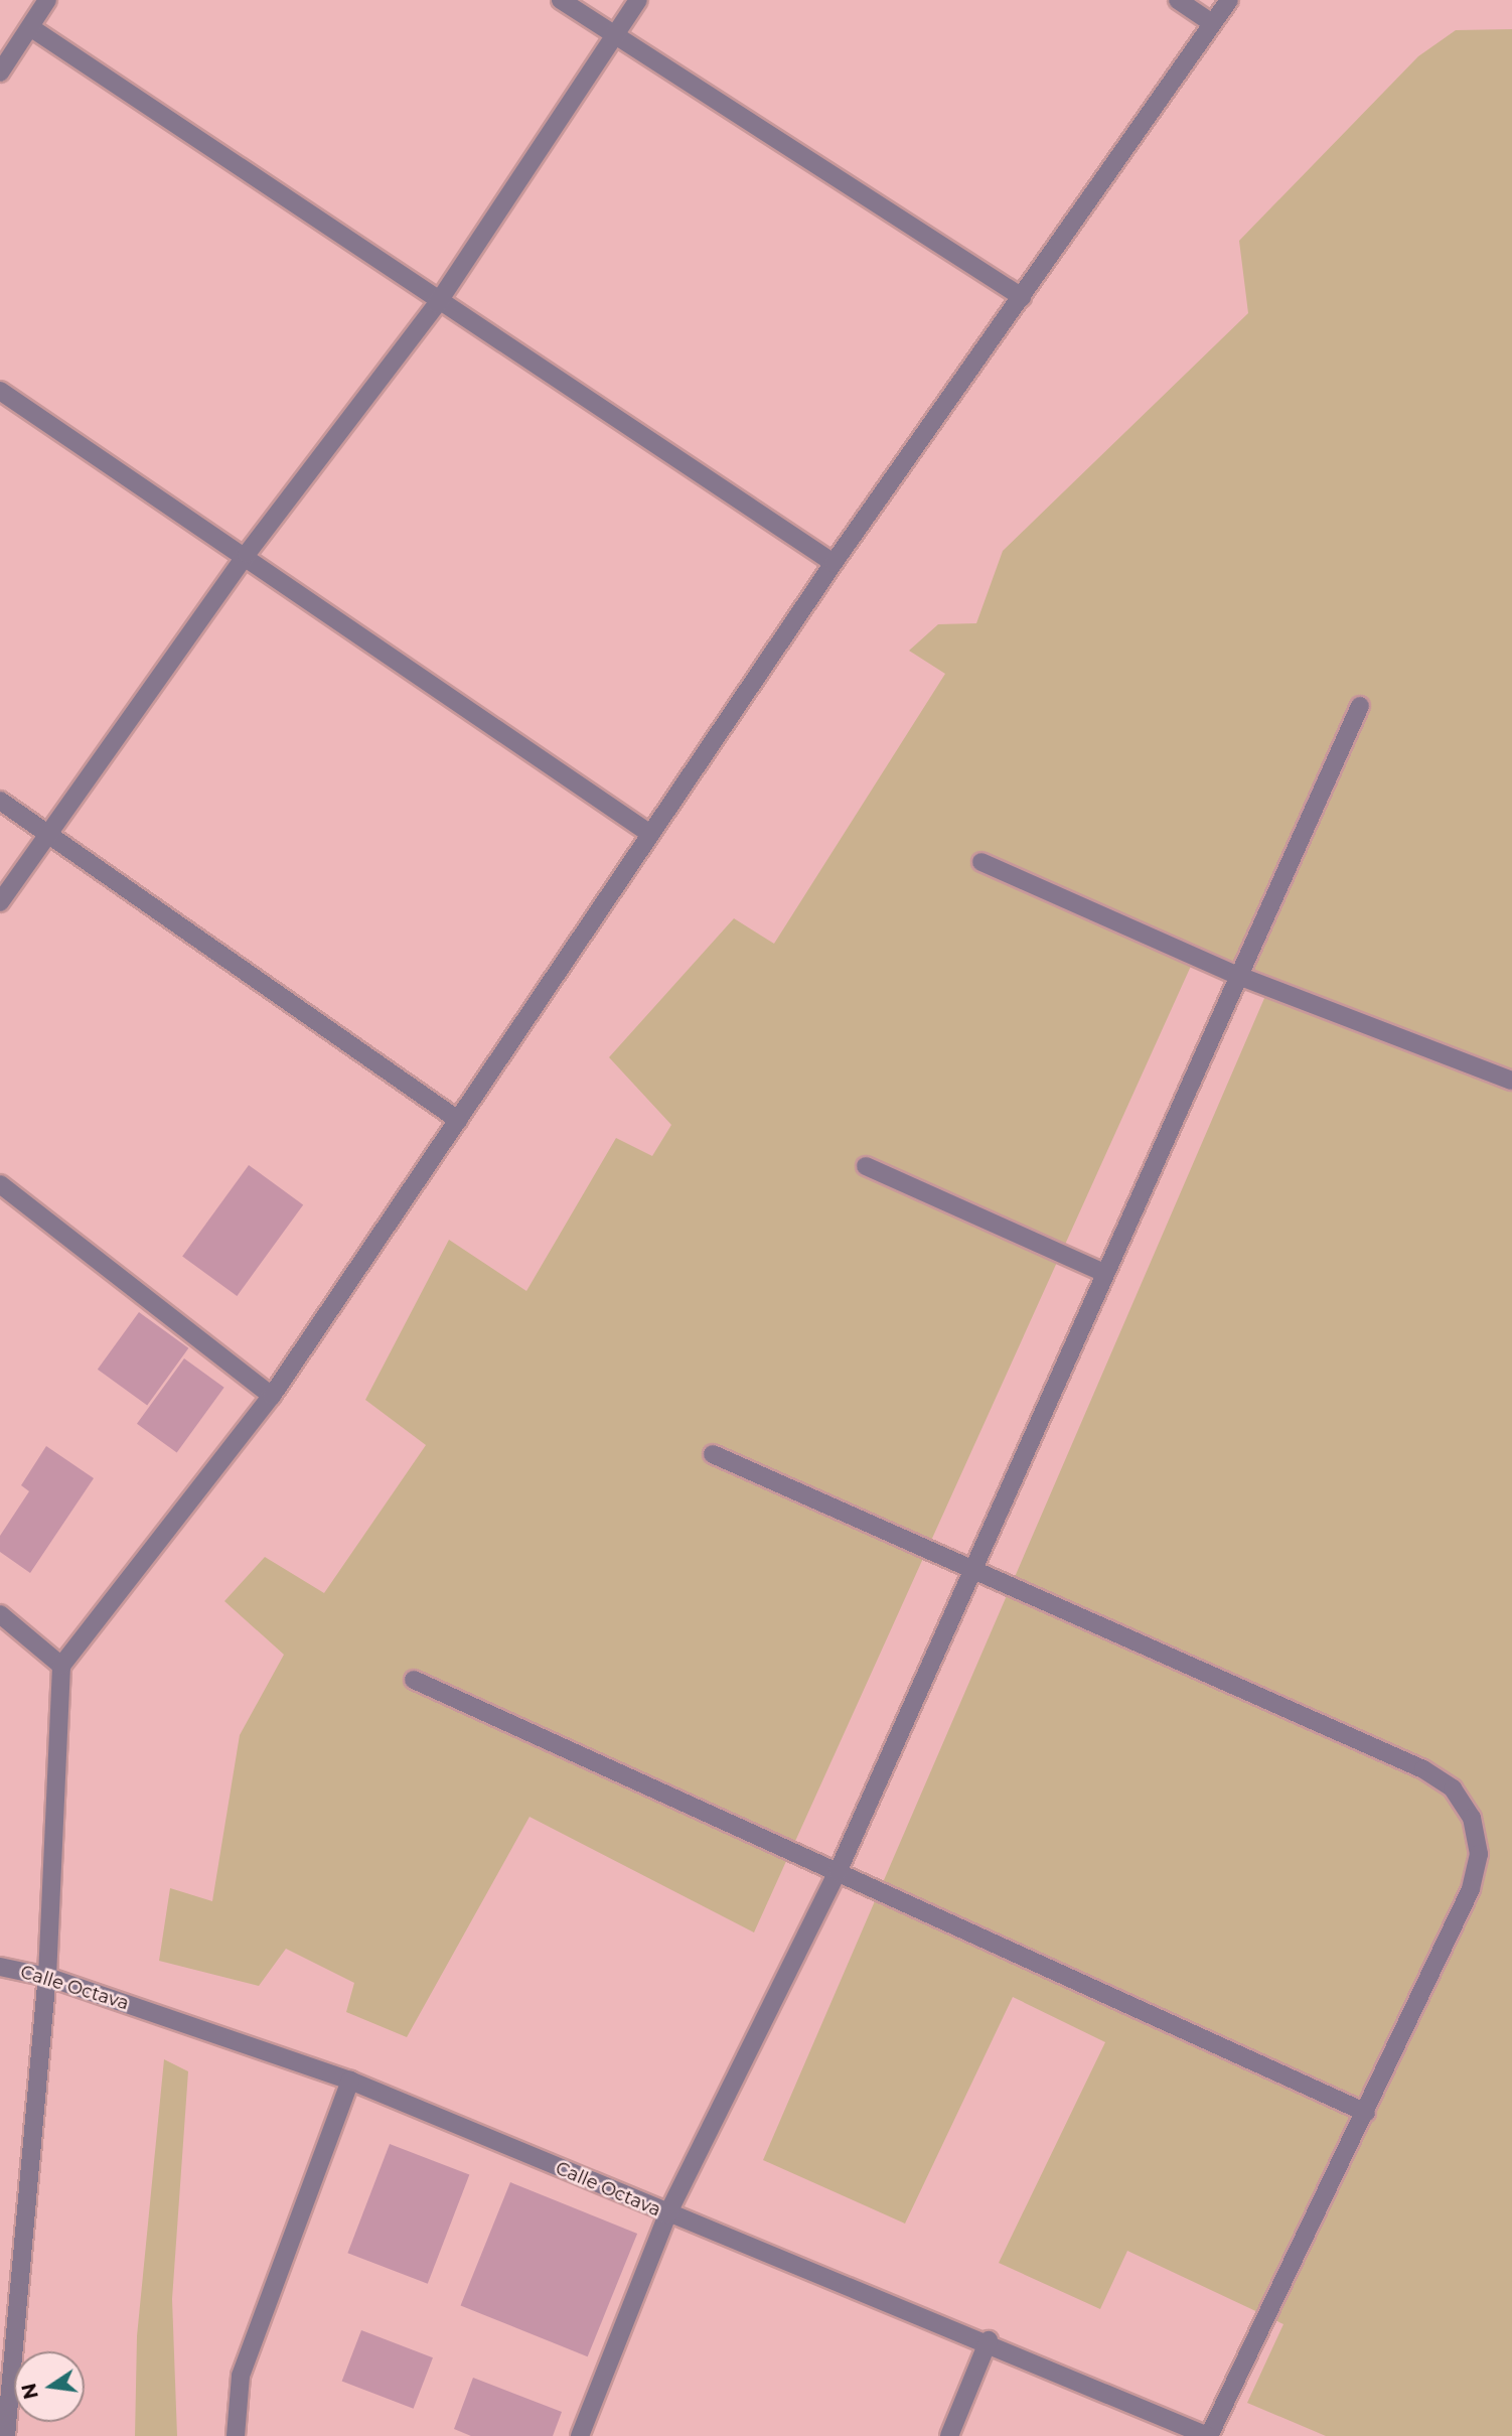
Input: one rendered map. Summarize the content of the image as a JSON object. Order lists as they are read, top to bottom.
{
  "streets": {
    "street": ["Calle Octava"]
  },
  "north": "left"
}
